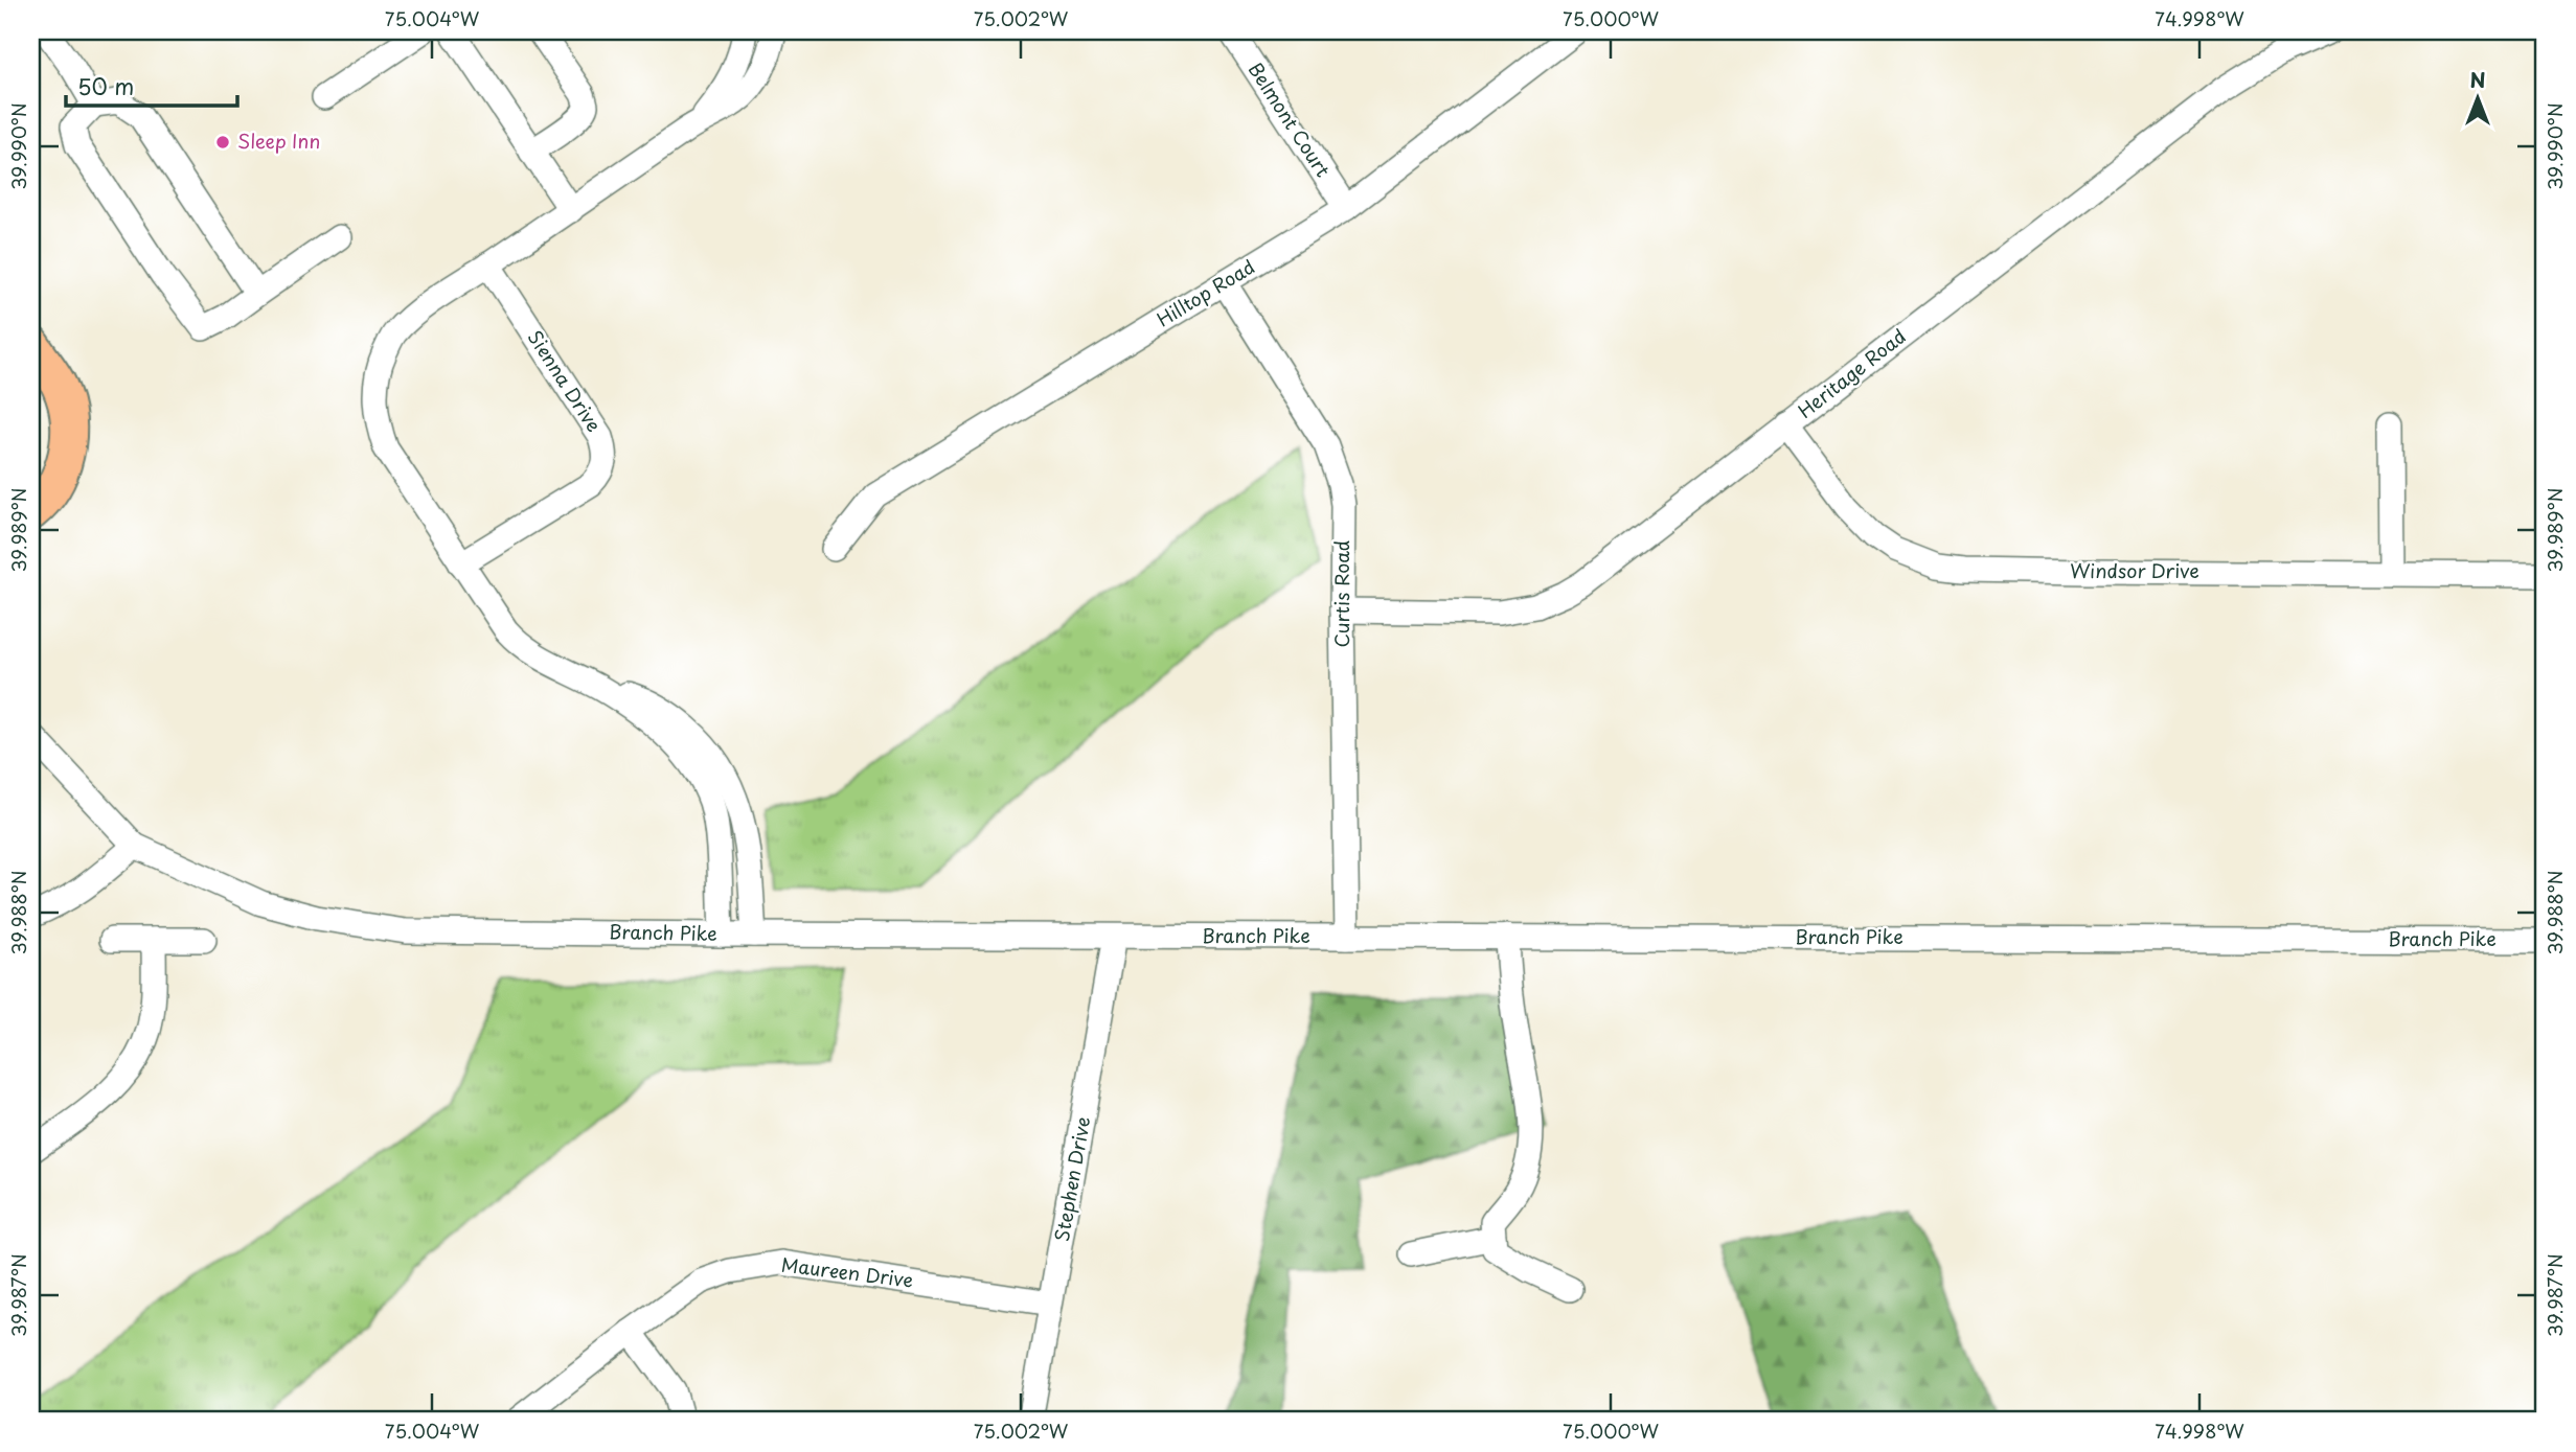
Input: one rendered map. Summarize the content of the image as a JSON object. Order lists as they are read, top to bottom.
{
  "streets": {
    "street": [
      "Belmont Court",
      "Hilltop Road",
      "Heritage Road",
      "Sienna Drive",
      "Windsor Drive",
      "Curtis Road",
      "Branch Pike",
      "Stephen Drive",
      "Maureen Drive"
    ]
  },
  "crossings": [
    ["Belmont Court", "Hilltop Road"],
    ["Hilltop Road", "Curtis Road"],
    ["Heritage Road", "Windsor Drive"],
    ["Heritage Road", "Curtis Road"],
    ["Curtis Road", "Branch Pike"],
    ["Branch Pike", "Stephen Drive"],
    ["Stephen Drive", "Maureen Drive"]
  ],
  "places": ["Sleep Inn"],
  "scale_bar": "50 m",
  "north": "top",
  "coordinates": [
    "75.004°W",
    "75.002°W",
    "75.000°W",
    "74.998°W",
    "39.990°N",
    "39.989°N",
    "39.988°N",
    "39.987°N"
  ]
}
